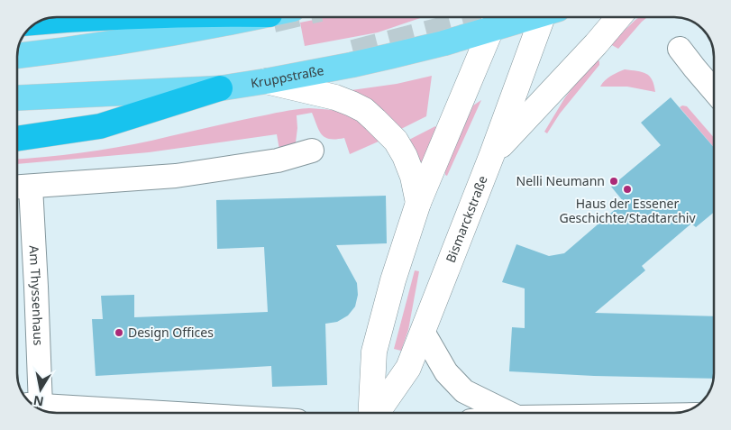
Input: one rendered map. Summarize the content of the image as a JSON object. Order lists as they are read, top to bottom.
{
  "streets": {
    "main road": ["Kruppstraße", "Bismarckstraße"],
    "street": ["Am Thyssenhaus"]
  },
  "crossings": [
    ["Kruppstraße", "Bismarckstraße"]
  ],
  "places": ["Nelli Neumann", "Haus der Essener Geschichte/Stadtarchiv", "Design Offices"],
  "north": "bottom"
}
